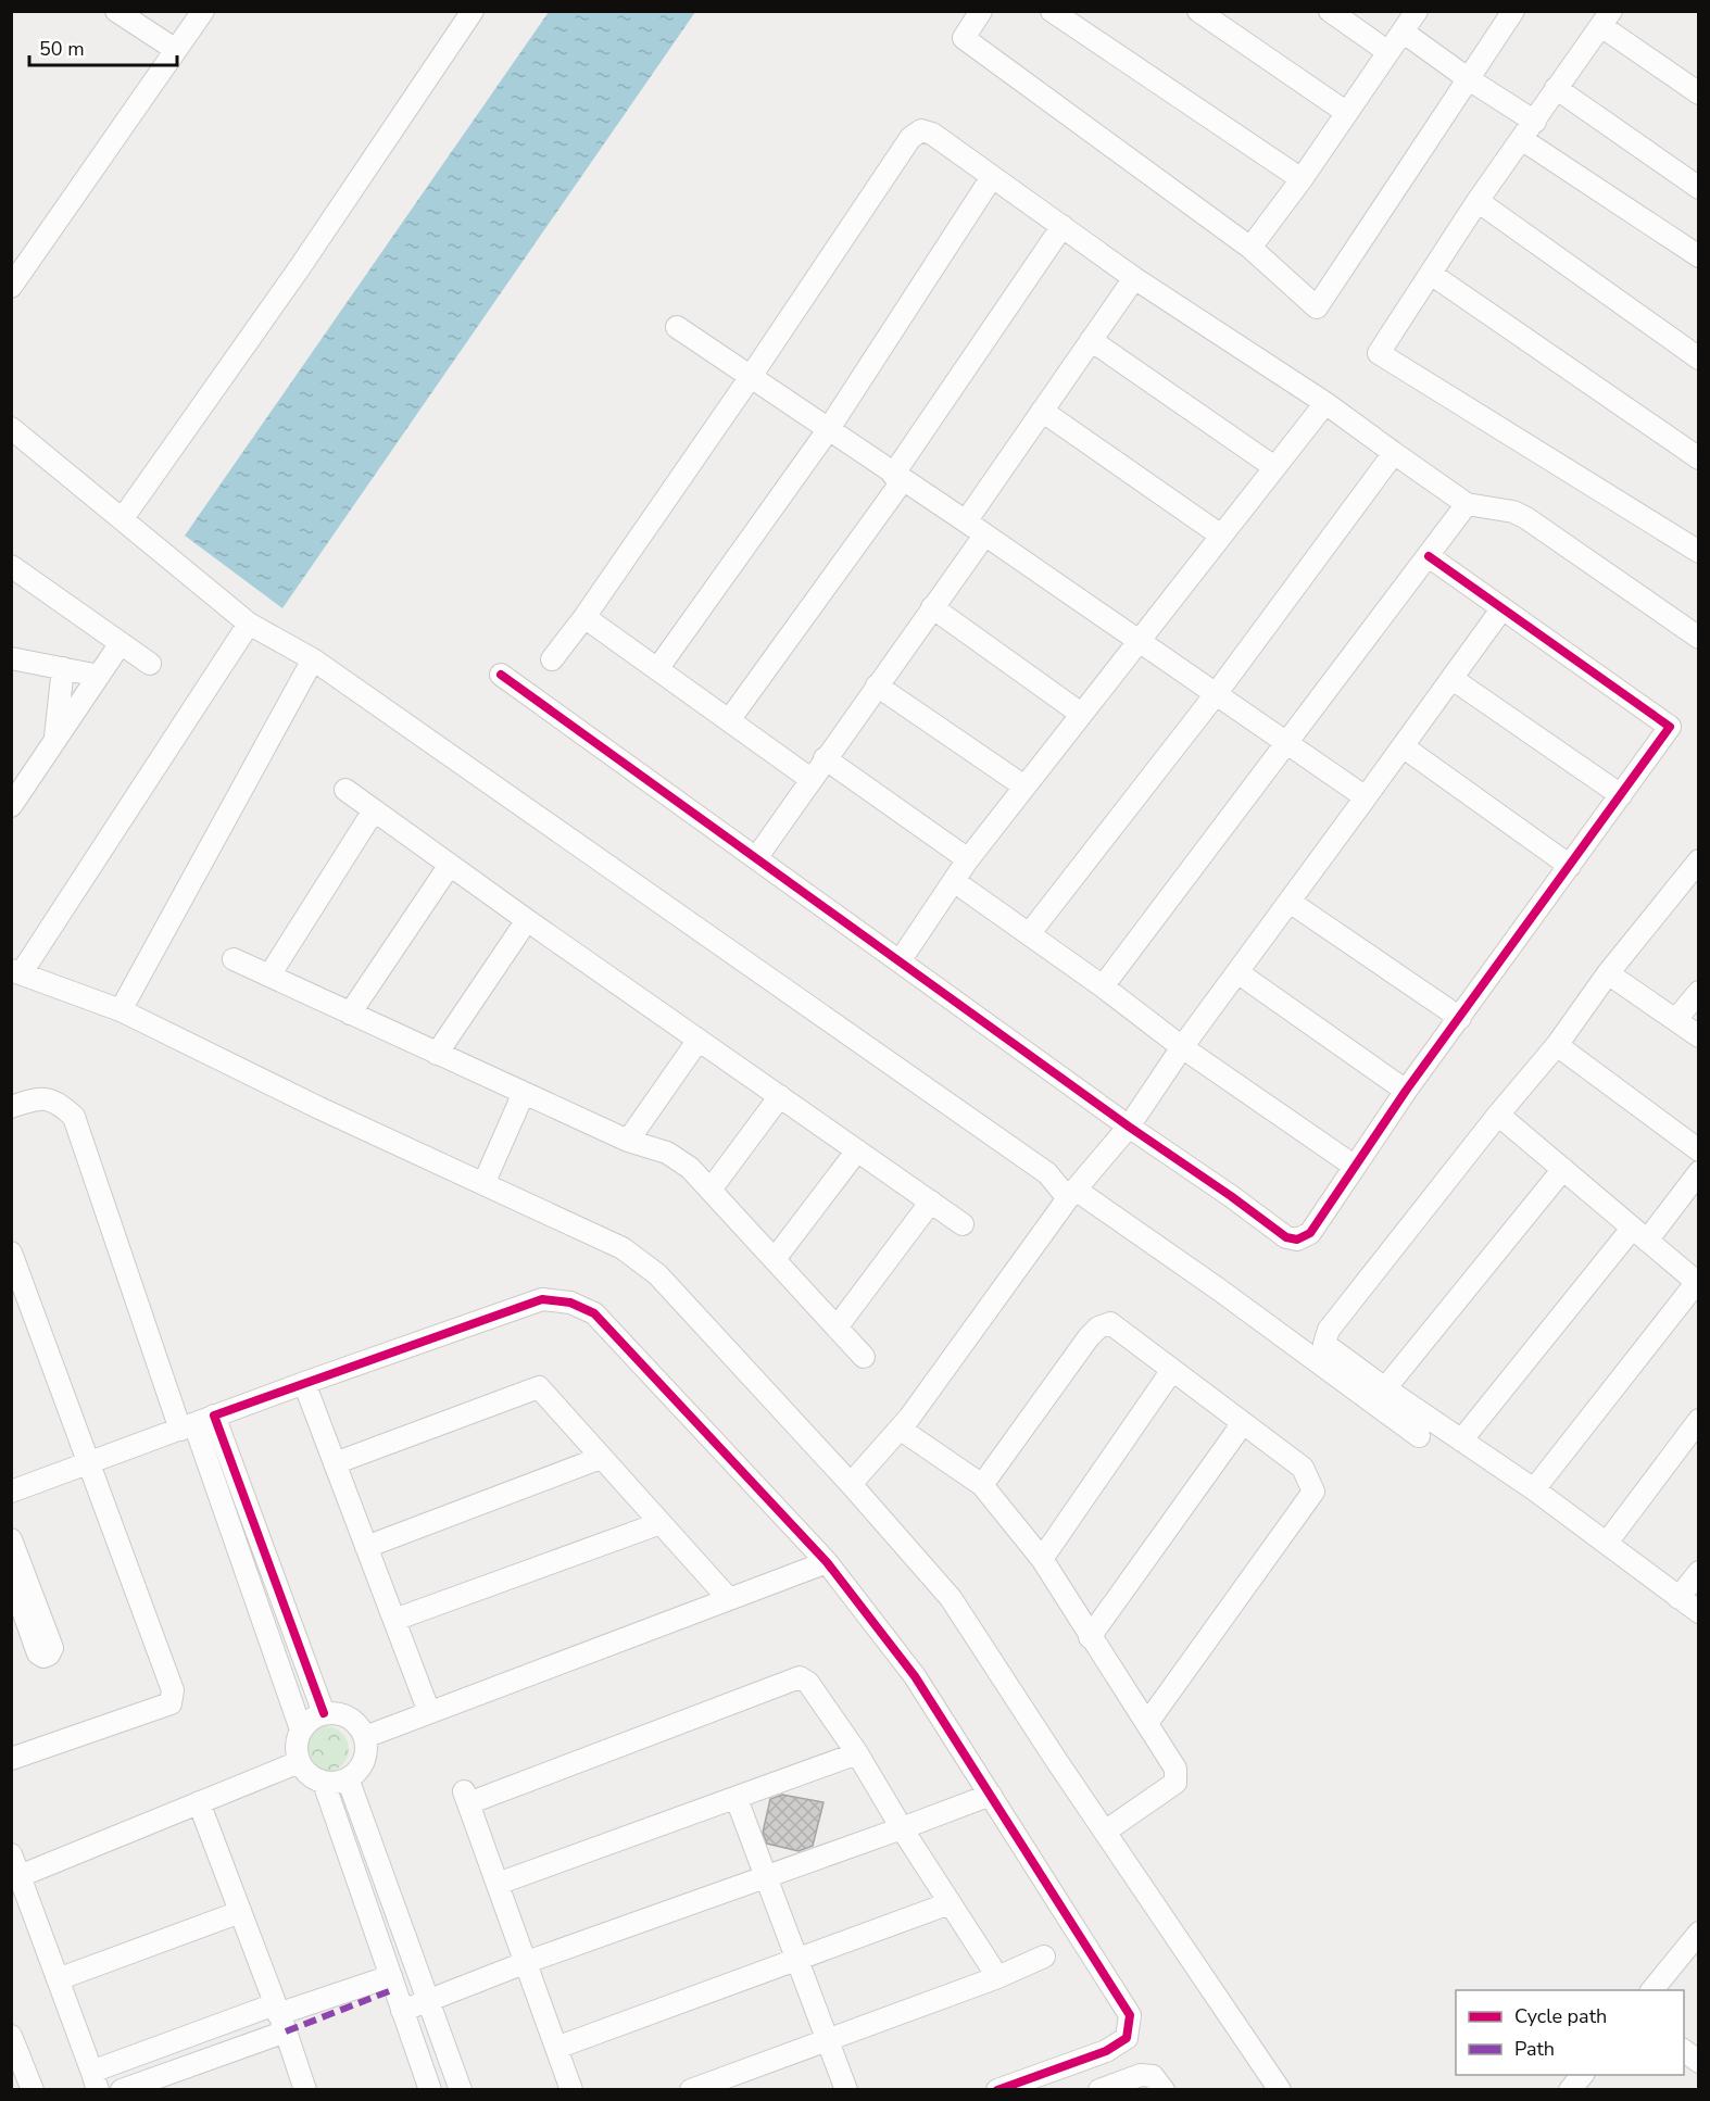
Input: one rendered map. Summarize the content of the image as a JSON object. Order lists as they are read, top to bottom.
{
  "legend": ["Cycle path", "Path"],
  "scale_bar": "50 m"
}
